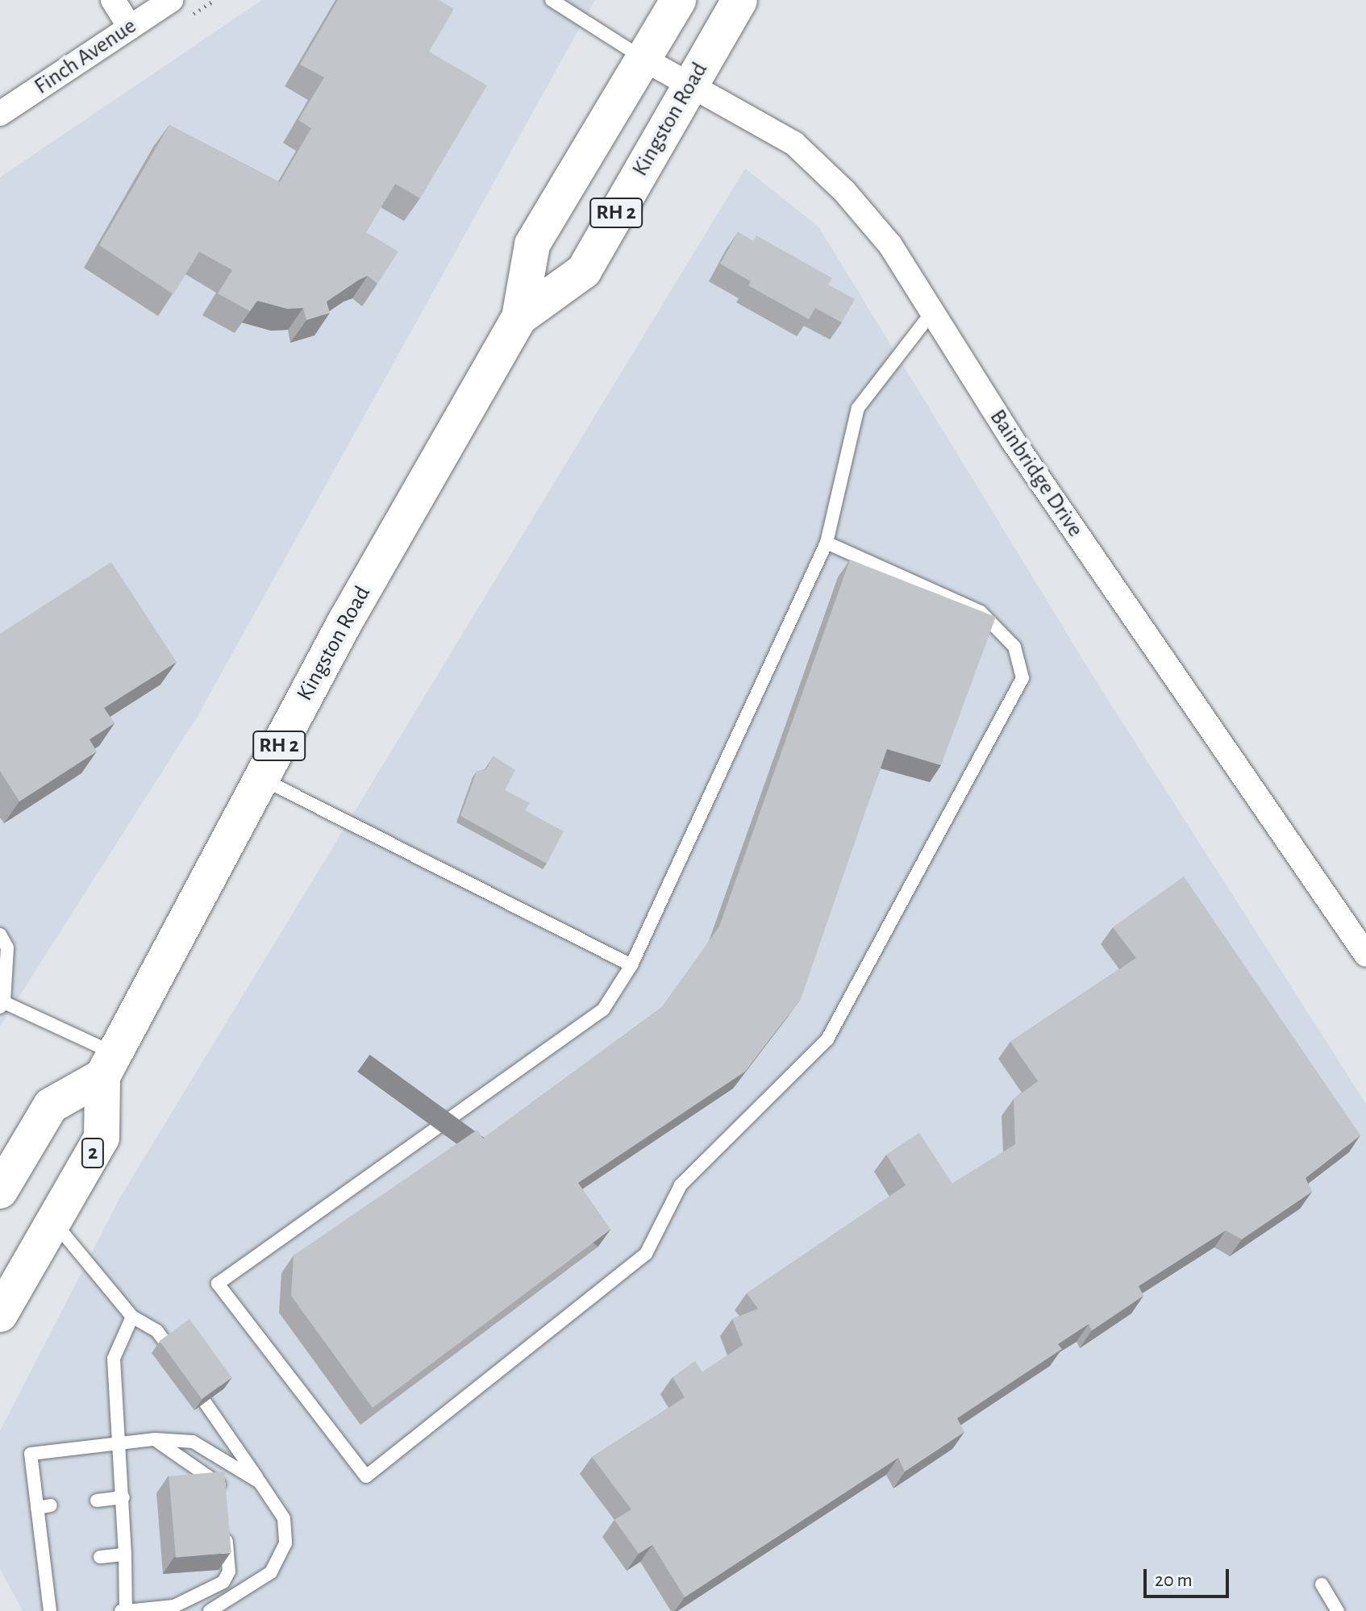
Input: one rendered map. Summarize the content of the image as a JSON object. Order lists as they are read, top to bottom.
{
  "streets": {
    "main road": ["Kingston Road", "RH 2", "2"],
    "street": ["Finch Avenue", "Bainbridge Drive"]
  },
  "crossings": [
    ["Kingston Road", "Bainbridge Drive"]
  ],
  "scale_bar": "20 m"
}
